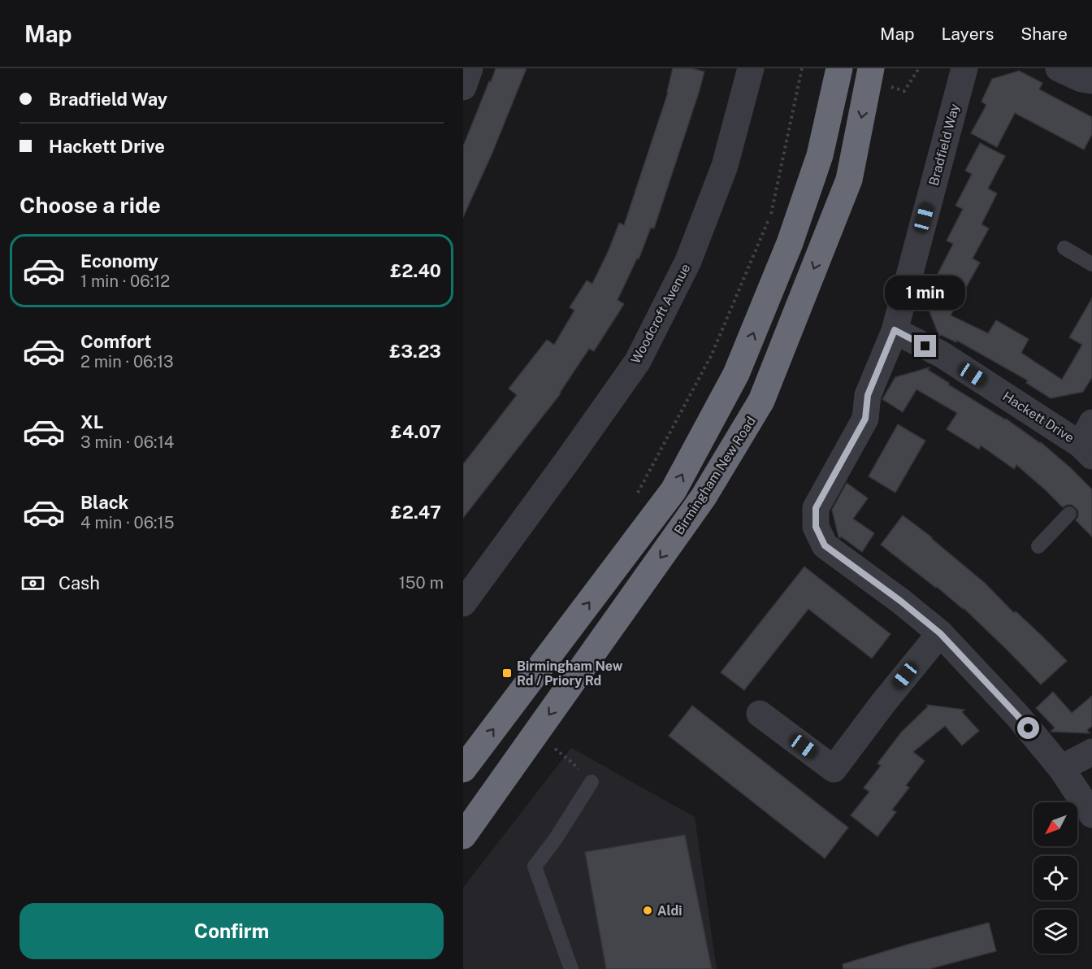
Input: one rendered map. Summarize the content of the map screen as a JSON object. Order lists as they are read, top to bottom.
{
  "streets": {
    "highway": ["Birmingham New Road"],
    "street": ["Bradfield Way", "Woodcroft Avenue", "Hackett Drive"]
  },
  "crossings": [
    ["Bradfield Way", "Hackett Drive"]
  ],
  "places": {
    "transit": ["Birmingham New Rd / Priory Rd"],
    "other": ["Aldi"]
  },
  "north": "bottom left",
  "page": {
    "header": "Map",
    "nav": ["Map", "Layers", "Share"],
    "banner": ["Bradfield Way", "Hackett Drive"],
    "heading": "Choose a ride",
    "list": [
      {
        "name": "Economy",
        "note": "1 min · 06:12",
        "value": "£2.40"
      },
      {
        "name": "Comfort",
        "note": "2 min · 06:13",
        "value": "£3.23"
      },
      {
        "name": "XL",
        "note": "3 min · 06:14",
        "value": "£4.07"
      },
      {
        "name": "Black",
        "note": "4 min · 06:15",
        "value": "£2.47"
      }
    ],
    "bubble": "1 min",
    "pay": ["Cash", "150 m"],
    "buttons": "Confirm"
  }
}
